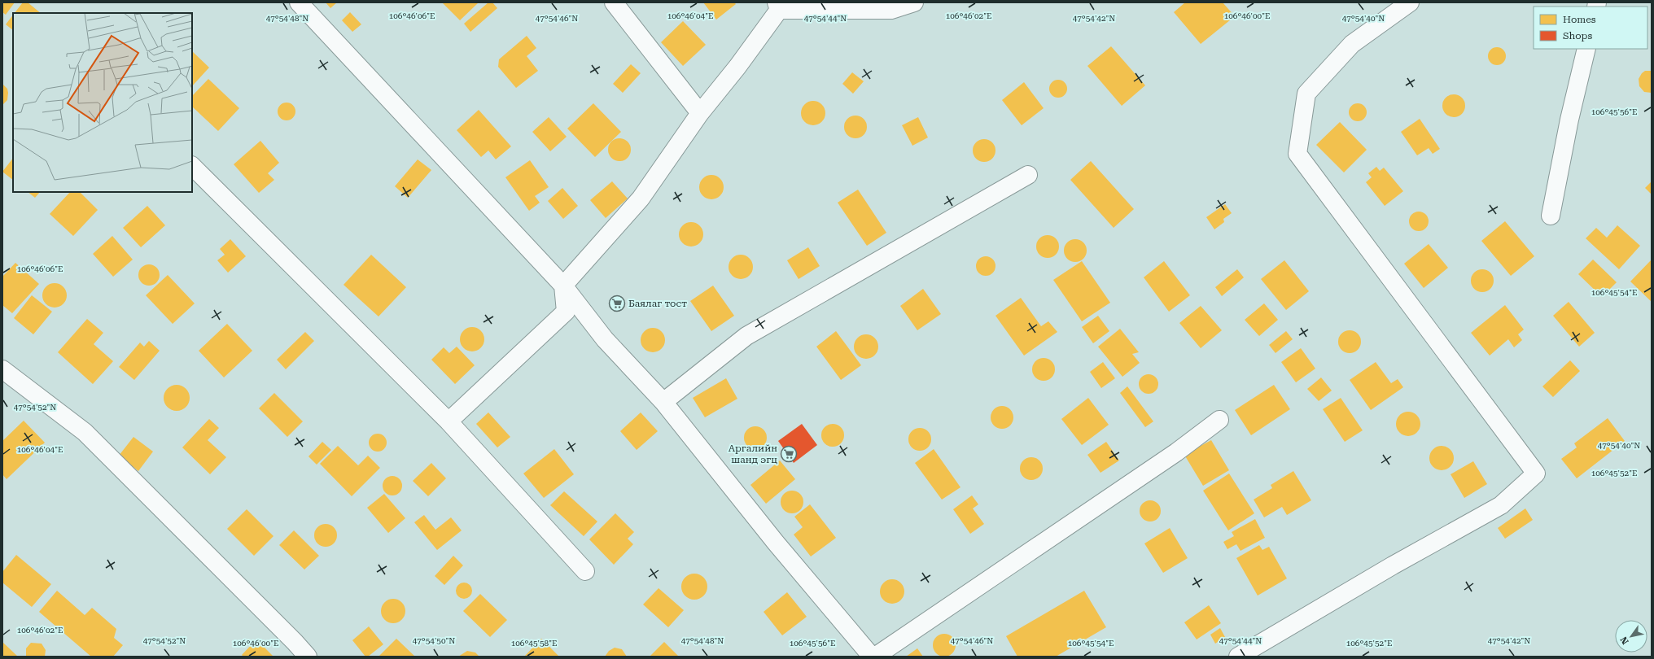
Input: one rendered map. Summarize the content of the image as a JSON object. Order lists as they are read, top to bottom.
{
  "places": {
    "supermarket": ["Баялаг тост", "Аргалийн шанд эгц"]
  },
  "legend": ["Homes", "Shops"],
  "north": "bottom left",
  "coordinates": [
    "106°46'02\"E",
    "106°46'06\"E",
    "106°46'04\"E",
    "106°46'00\"E",
    "47°54'48\"N",
    "47°54'46\"N",
    "47°54'44\"N",
    "47°54'42\"N",
    "47°54'40\"N",
    "106°45'56\"E",
    "106°45'54\"E",
    "47°54'52\"N",
    "106°45'52\"E",
    "47°54'50\"N",
    "106°45'58\"E"
  ]
}
